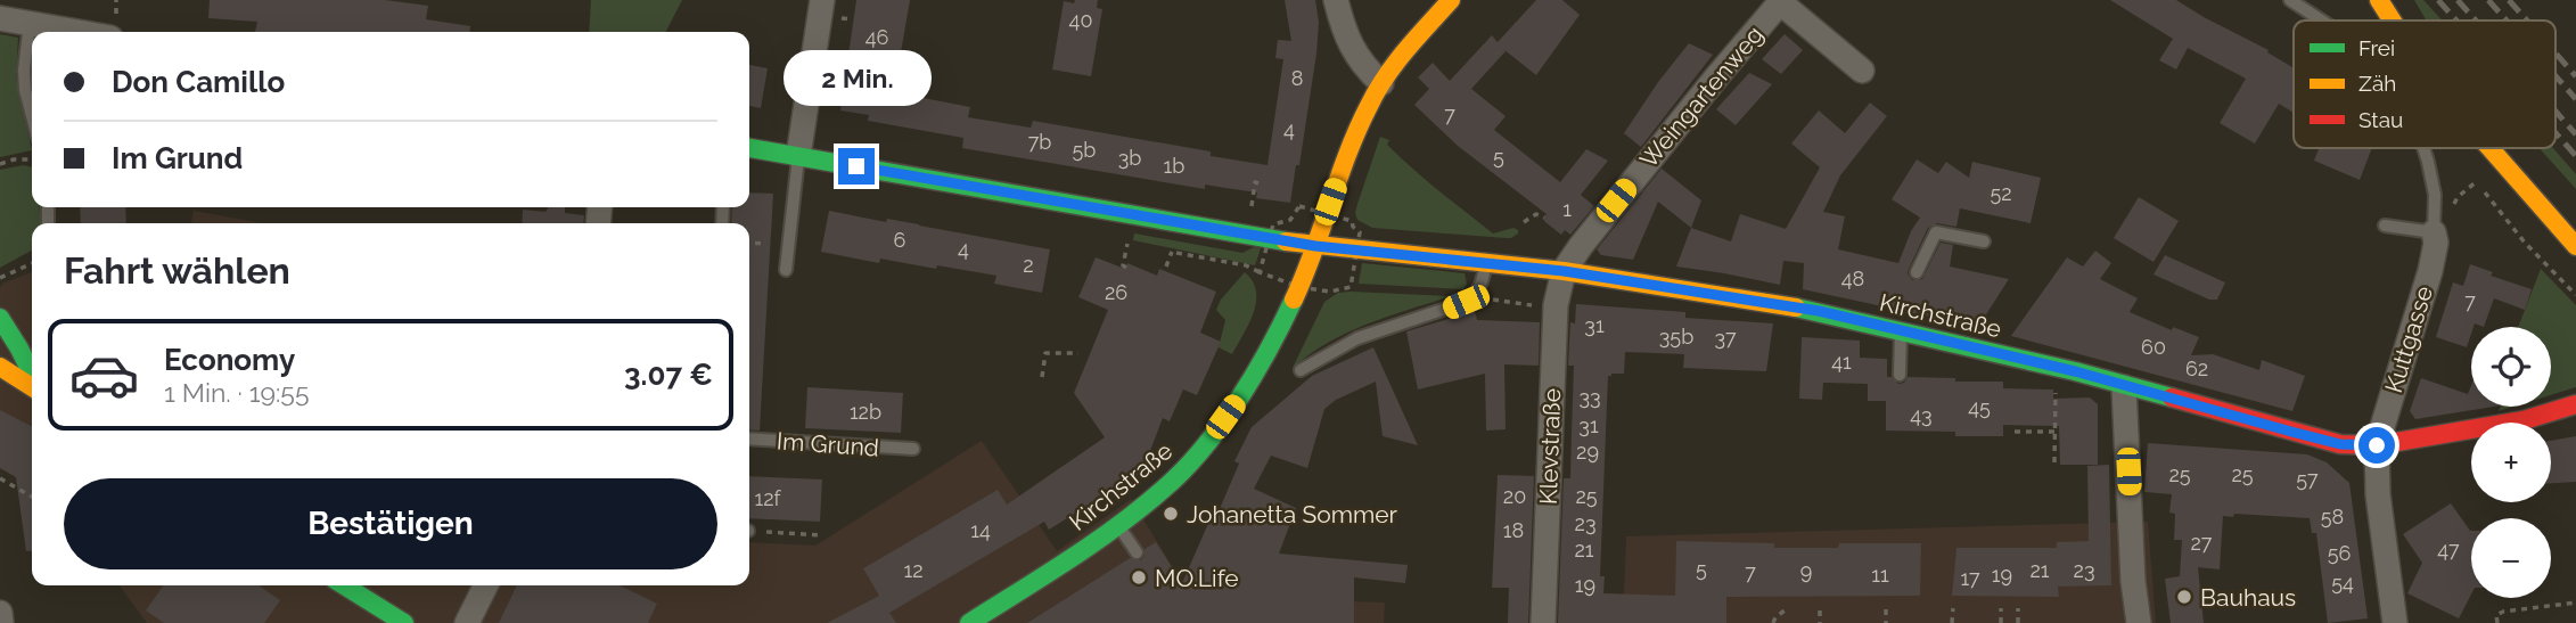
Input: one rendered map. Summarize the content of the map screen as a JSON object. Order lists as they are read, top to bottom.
{
  "streets": {
    "street": [
      "Weingartenweg",
      "Kirchstraße",
      "Kuttgasse",
      "Klevstraße"
    ],
    "lane": ["Im Grund"]
  },
  "crossings": [
    ["Weingartenweg", "Kirchstraße"],
    ["Weingartenweg", "Klevstraße"],
    ["Kirchstraße", "Kuttgasse"],
    ["Kirchstraße", "Klevstraße"]
  ],
  "places": ["Johanetta Sommer", "MO.Life", "Bauhaus"],
  "house_numbers": [
    "40",
    "46",
    "8",
    "7",
    "4",
    "7b",
    "5b",
    "5",
    "3b",
    "1b",
    "52",
    "1",
    "6",
    "4",
    "2",
    "48",
    "26",
    "7",
    "31",
    "35b",
    "37",
    "60",
    "41",
    "62",
    "33",
    "45",
    "12b",
    "43",
    "31",
    "29",
    "25",
    "25",
    "57",
    "20",
    "25",
    "12f",
    "58",
    "23",
    "14",
    "18",
    "27",
    "21",
    "47",
    "56",
    "5",
    "12",
    "21",
    "23",
    "9",
    "7",
    "11",
    "19",
    "17",
    "54",
    "19"
  ],
  "legend": ["Frei", "Zäh", "Stau"],
  "page": {
    "banner": ["Don Camillo", "Im Grund"],
    "bubble": "2 Min.",
    "heading": "Fahrt wählen",
    "list": [
      {
        "name": "Economy",
        "note": "1 Min. · 19:55",
        "value": "3.07 €"
      }
    ],
    "map_buttons": ["+", "−"],
    "buttons": "Bestätigen"
  }
}
